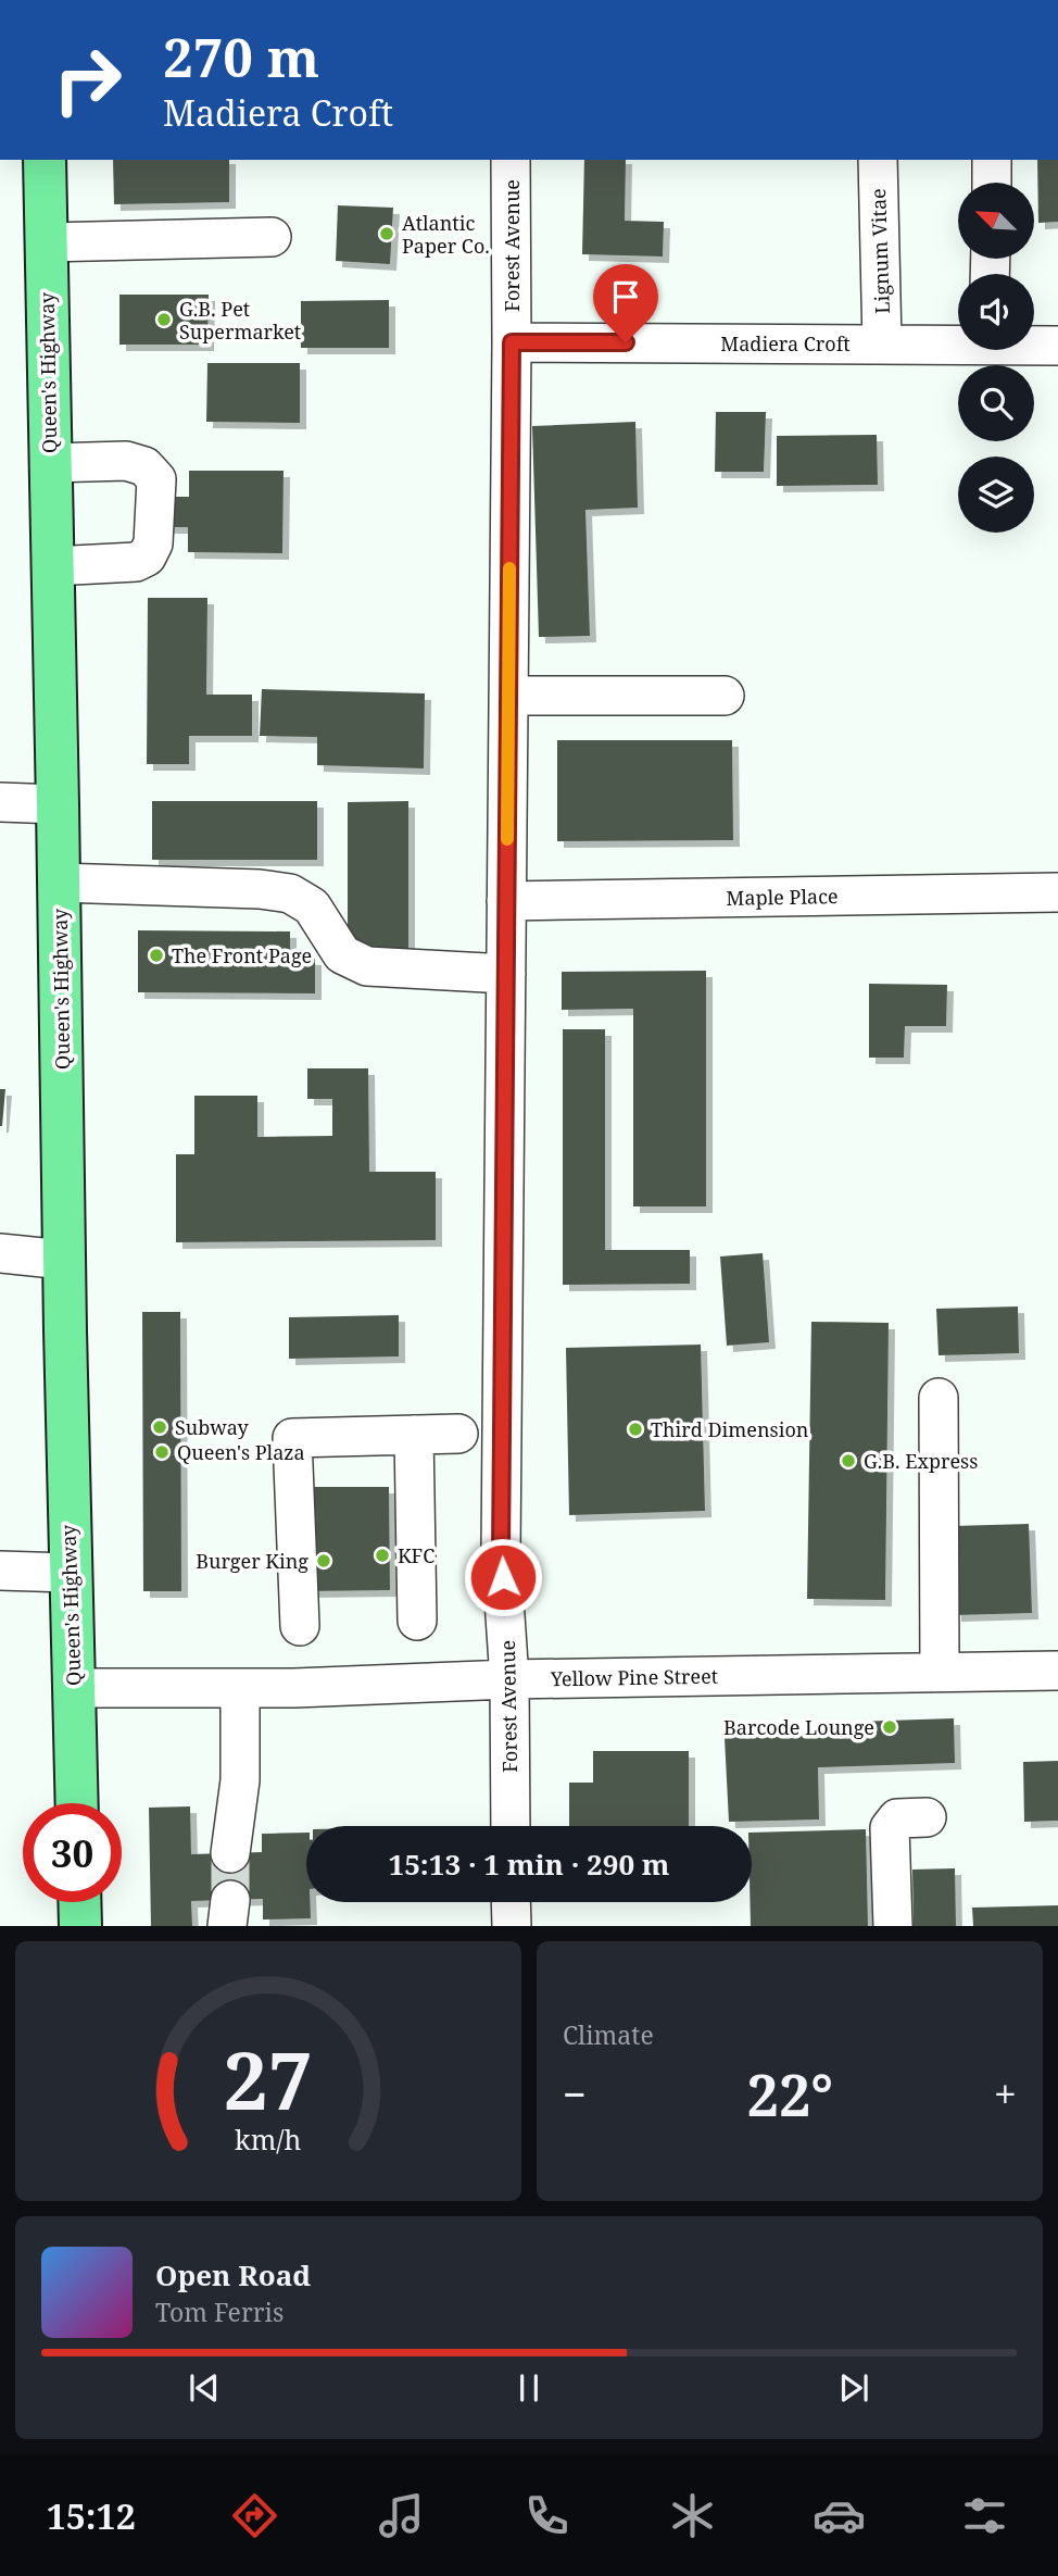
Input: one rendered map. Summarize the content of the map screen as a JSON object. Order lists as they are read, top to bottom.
{
  "streets": {
    "main road": ["Queen's Highway"],
    "street": [
      "Forest Avenue",
      "Lignum Vitae",
      "Madiera Croft",
      "Maple Place",
      "Yellow Pine Street"
    ]
  },
  "crossings": [
    ["Forest Avenue", "Madiera Croft"],
    ["Forest Avenue", "Maple Place"],
    ["Forest Avenue", "Yellow Pine Street"],
    ["Lignum Vitae", "Madiera Croft"],
    ["Queen's Highway", "Yellow Pine Street"]
  ],
  "places": [
    "Atlantic Paper Co.",
    "G.B. Pet Supermarket",
    "The Front Page",
    "Subway",
    "Third Dimension",
    "Queen's Plaza",
    "G.B. Express",
    "KFC",
    "Burger King",
    "Barcode Lounge"
  ],
  "north": "top left",
  "page": {
    "turn": ["270 m", "Madiera Croft"],
    "limit": "30",
    "trip": "15:13 · 1 min · 290 m",
    "tile": "Climate",
    "heat": ["−", "22°", "+"],
    "song": ["Open Road", "Tom Ferris"],
    "tabs": "15:12",
    "gauge": ["27", "km/h"]
  }
}
